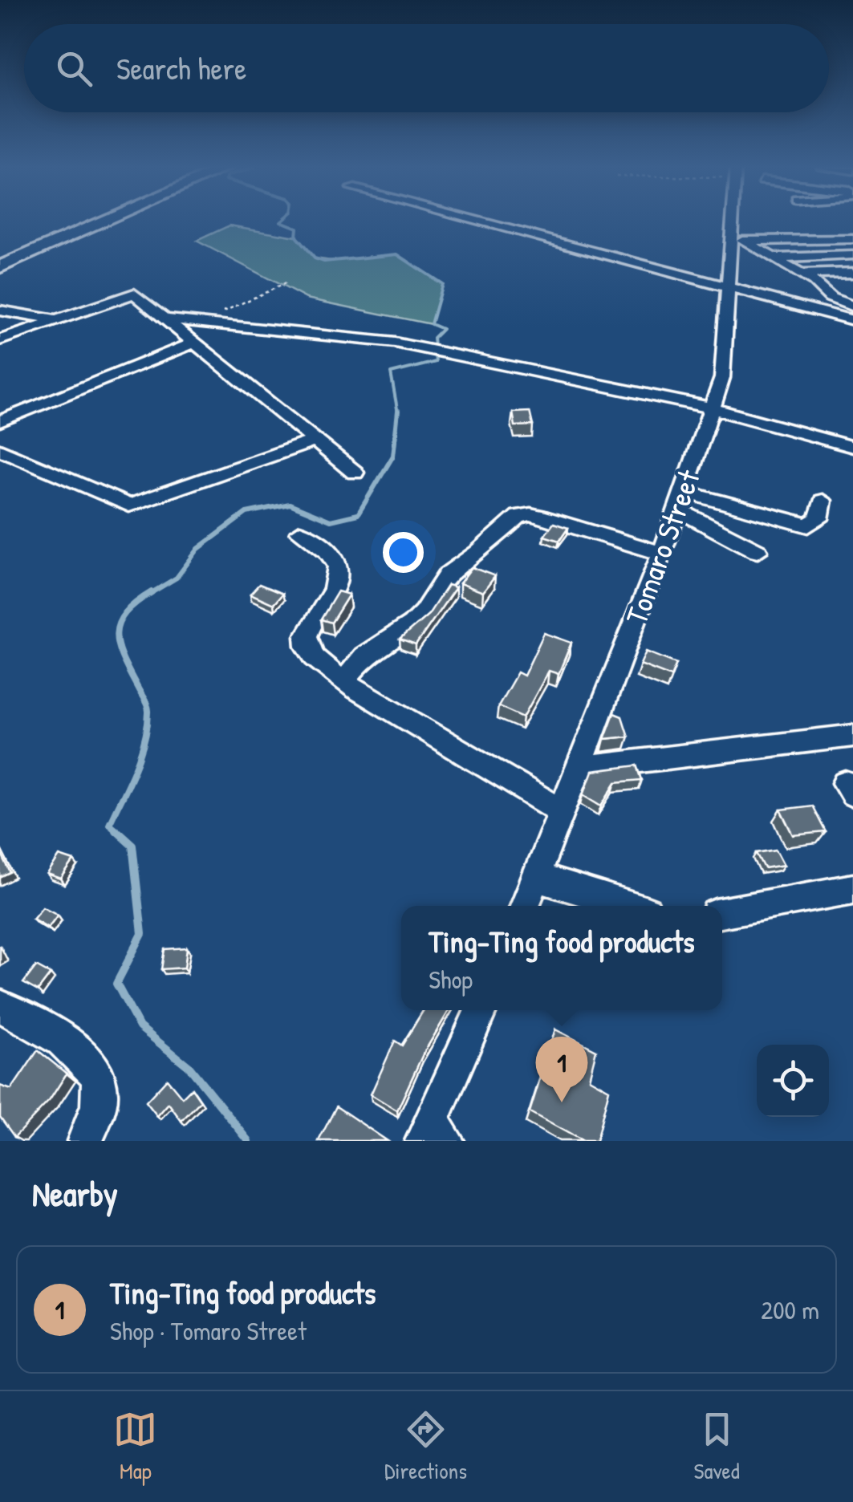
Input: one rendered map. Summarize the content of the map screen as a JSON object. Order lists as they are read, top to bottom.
{
  "streets": {
    "street": ["Tomaro Street"]
  },
  "page": {
    "search": "Search here",
    "popup": ["Ting-Ting food products", "Shop"],
    "pins": "1",
    "heading": "Nearby",
    "list": [
      {
        "mark": "1",
        "name": "Ting-Ting food products",
        "note": "Shop · Tomaro Street",
        "value": "200 m"
      }
    ],
    "nav": ["Map", "Directions", "Saved"]
  }
}
